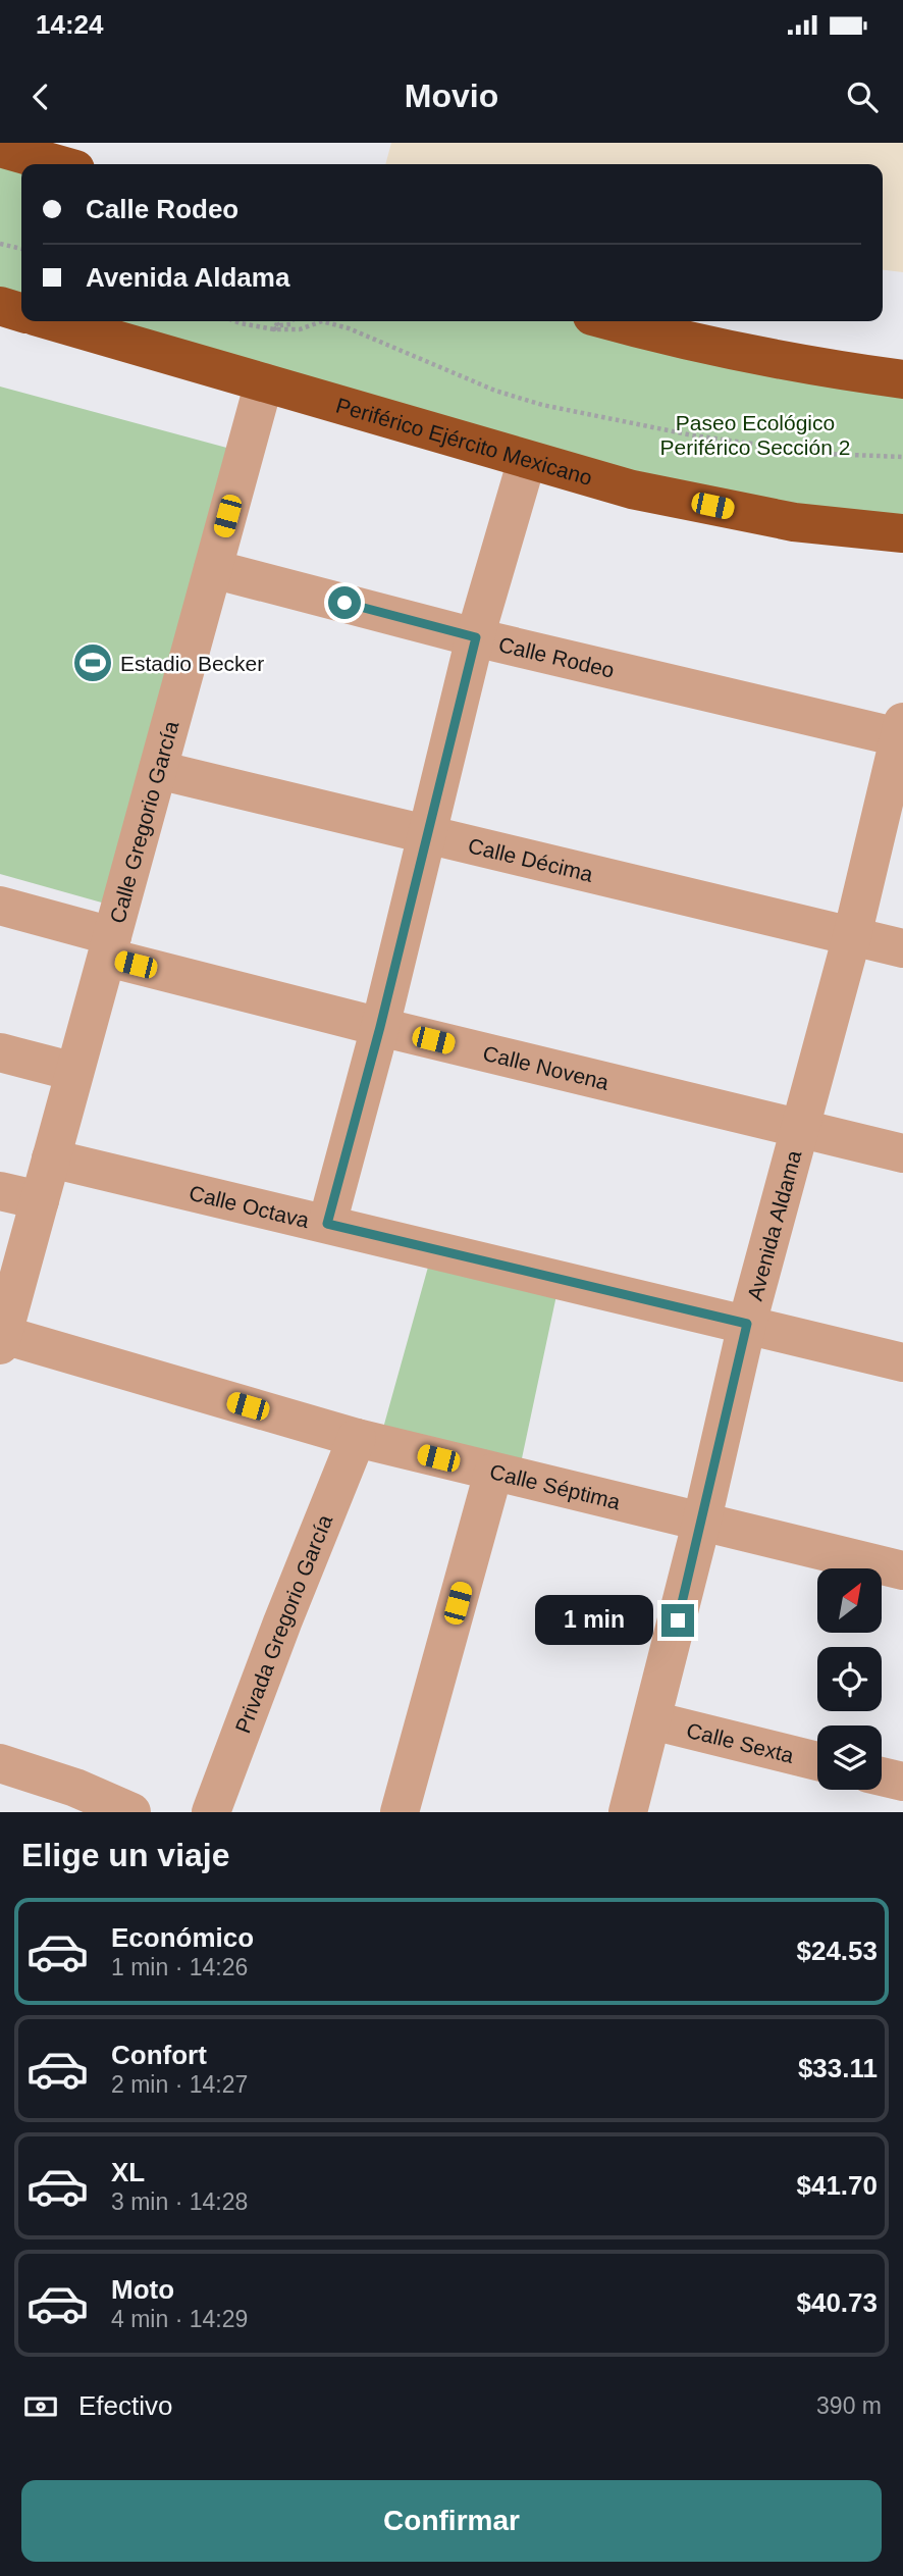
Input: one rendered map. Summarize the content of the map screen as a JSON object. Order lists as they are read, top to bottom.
{
  "streets": {
    "highway": ["Periférico Ejército Mexicano"],
    "street": [
      "Calle Rodeo",
      "Calle Gregorio García",
      "Calle Décima",
      "Calle Novena",
      "Calle Octava",
      "Avenida Aldama",
      "Calle Séptima",
      "Privada Gregorio García",
      "Calle Sexta"
    ]
  },
  "crossings": [
    ["Periférico Ejército Mexicano", "Calle Gregorio García"],
    ["Calle Rodeo", "Calle Gregorio García"],
    ["Calle Rodeo", "Avenida Aldama"],
    ["Calle Gregorio García", "Calle Décima"],
    ["Calle Gregorio García", "Calle Novena"],
    ["Calle Gregorio García", "Calle Octava"],
    ["Calle Gregorio García", "Calle Séptima"],
    ["Calle Décima", "Avenida Aldama"],
    ["Calle Novena", "Avenida Aldama"],
    ["Calle Octava", "Avenida Aldama"],
    ["Avenida Aldama", "Calle Séptima"],
    ["Avenida Aldama", "Calle Sexta"],
    ["Calle Séptima", "Privada Gregorio García"]
  ],
  "parks": ["Paseo Ecológico Periférico Sección 2"],
  "places": {
    "sports": ["Estadio Becker"]
  },
  "north": "top right",
  "page": {
    "status": "14:24",
    "header": "Movio",
    "banner": ["Calle Rodeo", "Avenida Aldama"],
    "bubble": "1 min",
    "heading": "Elige un viaje",
    "list": [
      {
        "name": "Económico",
        "note": "1 min · 14:26",
        "value": "$24.53"
      },
      {
        "name": "Confort",
        "note": "2 min · 14:27",
        "value": "$33.11"
      },
      {
        "name": "XL",
        "note": "3 min · 14:28",
        "value": "$41.70"
      },
      {
        "name": "Moto",
        "note": "4 min · 14:29",
        "value": "$40.73"
      }
    ],
    "pay": ["Efectivo", "390 m"],
    "buttons": "Confirmar"
  }
}
